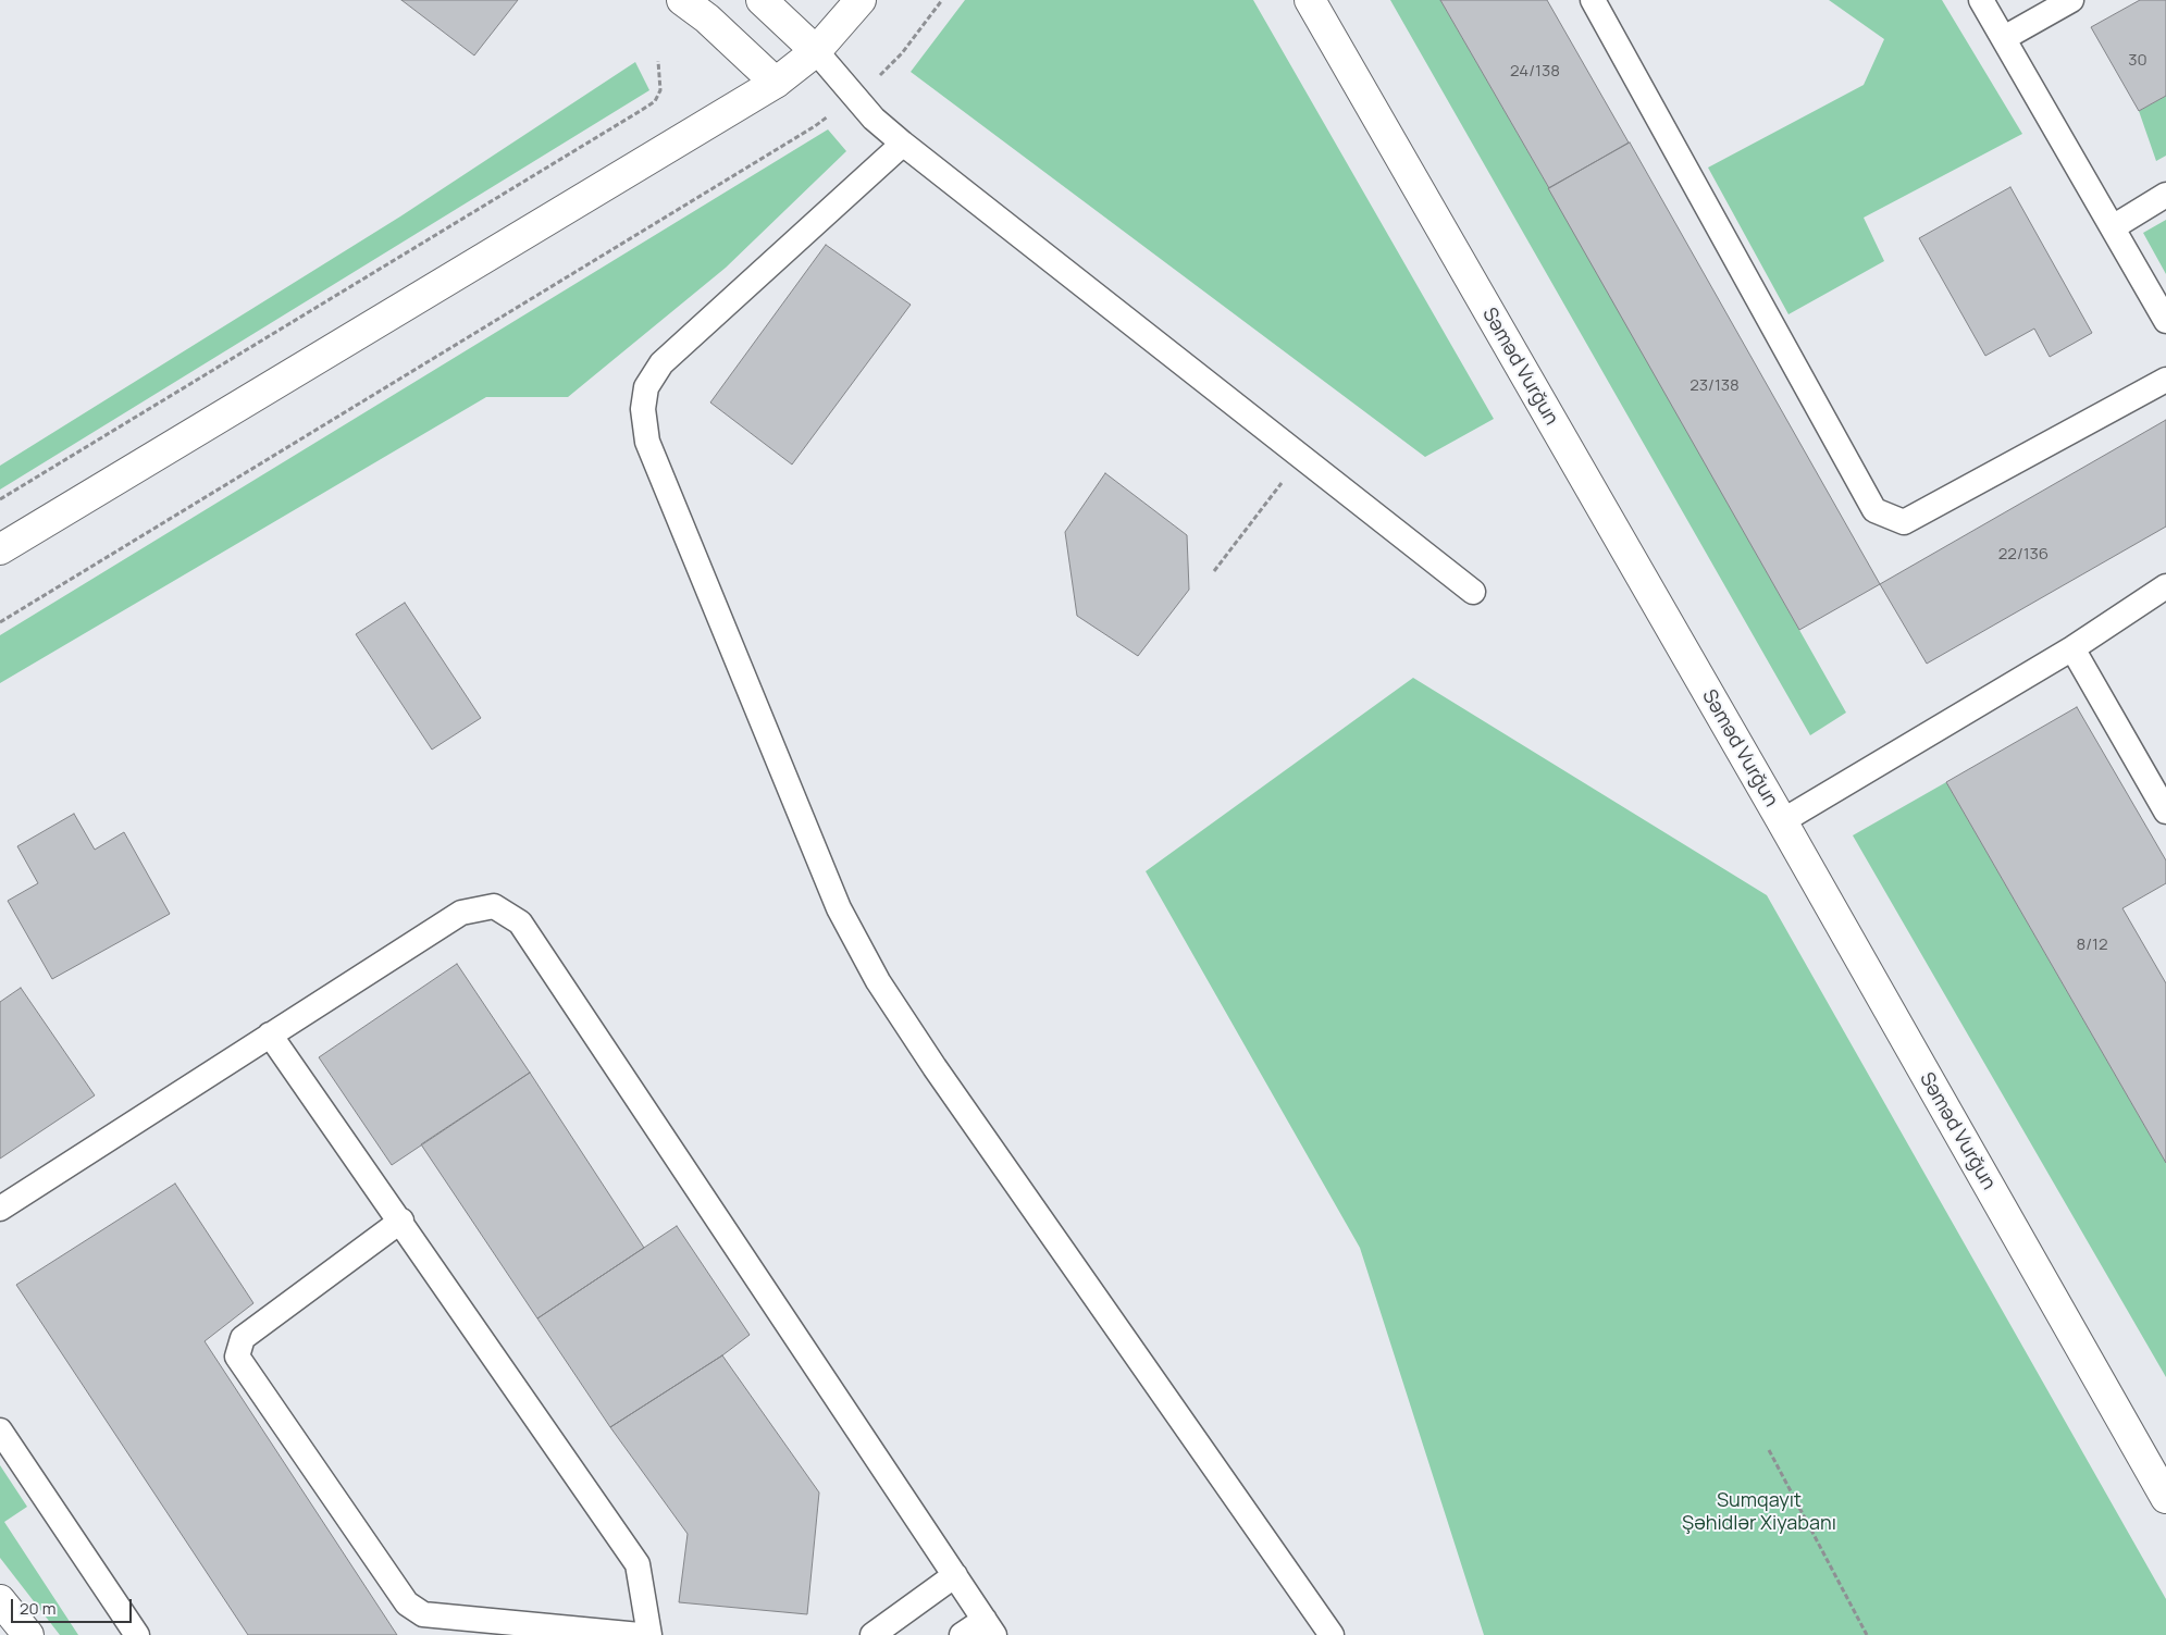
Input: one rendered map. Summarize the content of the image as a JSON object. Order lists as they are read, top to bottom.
{
  "streets": {
    "main road": ["Səməd Vurğun"]
  },
  "parks": ["Sumqayıt Şəhidlər Xiyabanı"],
  "house_numbers": [
    "30",
    "24/138",
    "23/138",
    "22/136",
    "8/12"
  ],
  "scale_bar": "20 m"
}
